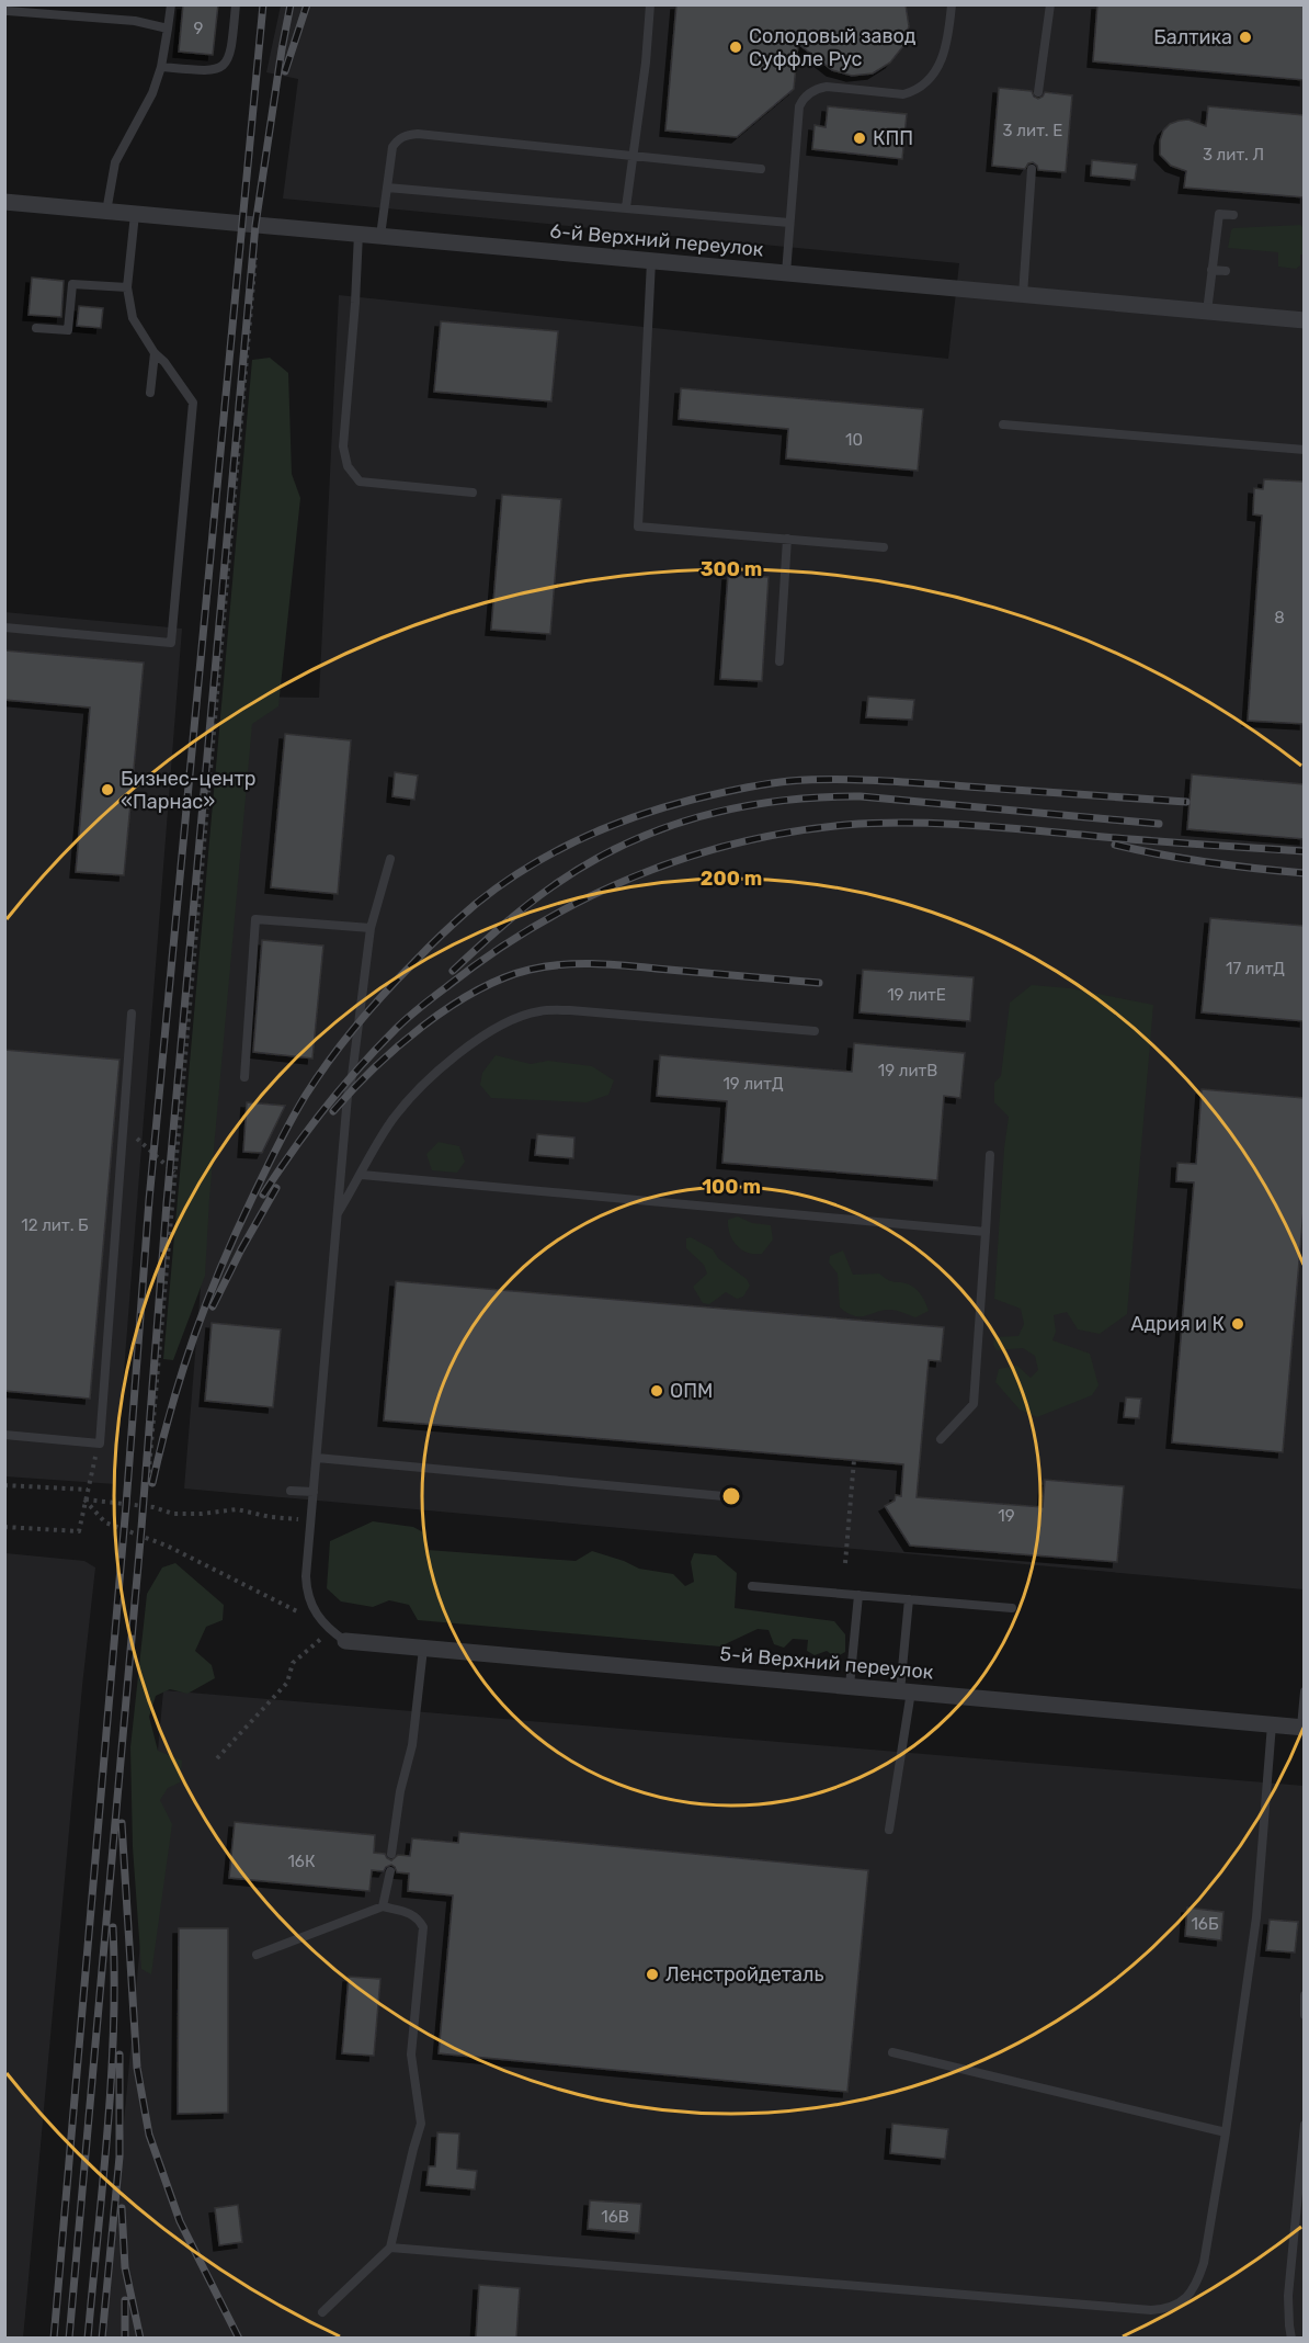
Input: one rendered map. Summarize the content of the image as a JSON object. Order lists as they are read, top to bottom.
{
  "streets": {
    "street": ["6-й Верхний переулок", "5-й Верхний переулок"]
  },
  "places": [
    "Балтика",
    "Солодовый завод Суффле Рус",
    "КПП",
    "Бизнес-центр «Парнас»",
    "Адрия и К",
    "ОПМ",
    "Ленстройдеталь"
  ],
  "house_numbers": [
    "9",
    "3 лит. Е",
    "3 лит. Л",
    "10",
    "8",
    "17 литД",
    "19 литЕ",
    "19 литВ",
    "19 литД",
    "12 лит. Б",
    "19",
    "16К",
    "16Б",
    "16В"
  ],
  "rings": ["300 m", "200 m", "100 m"]
}
